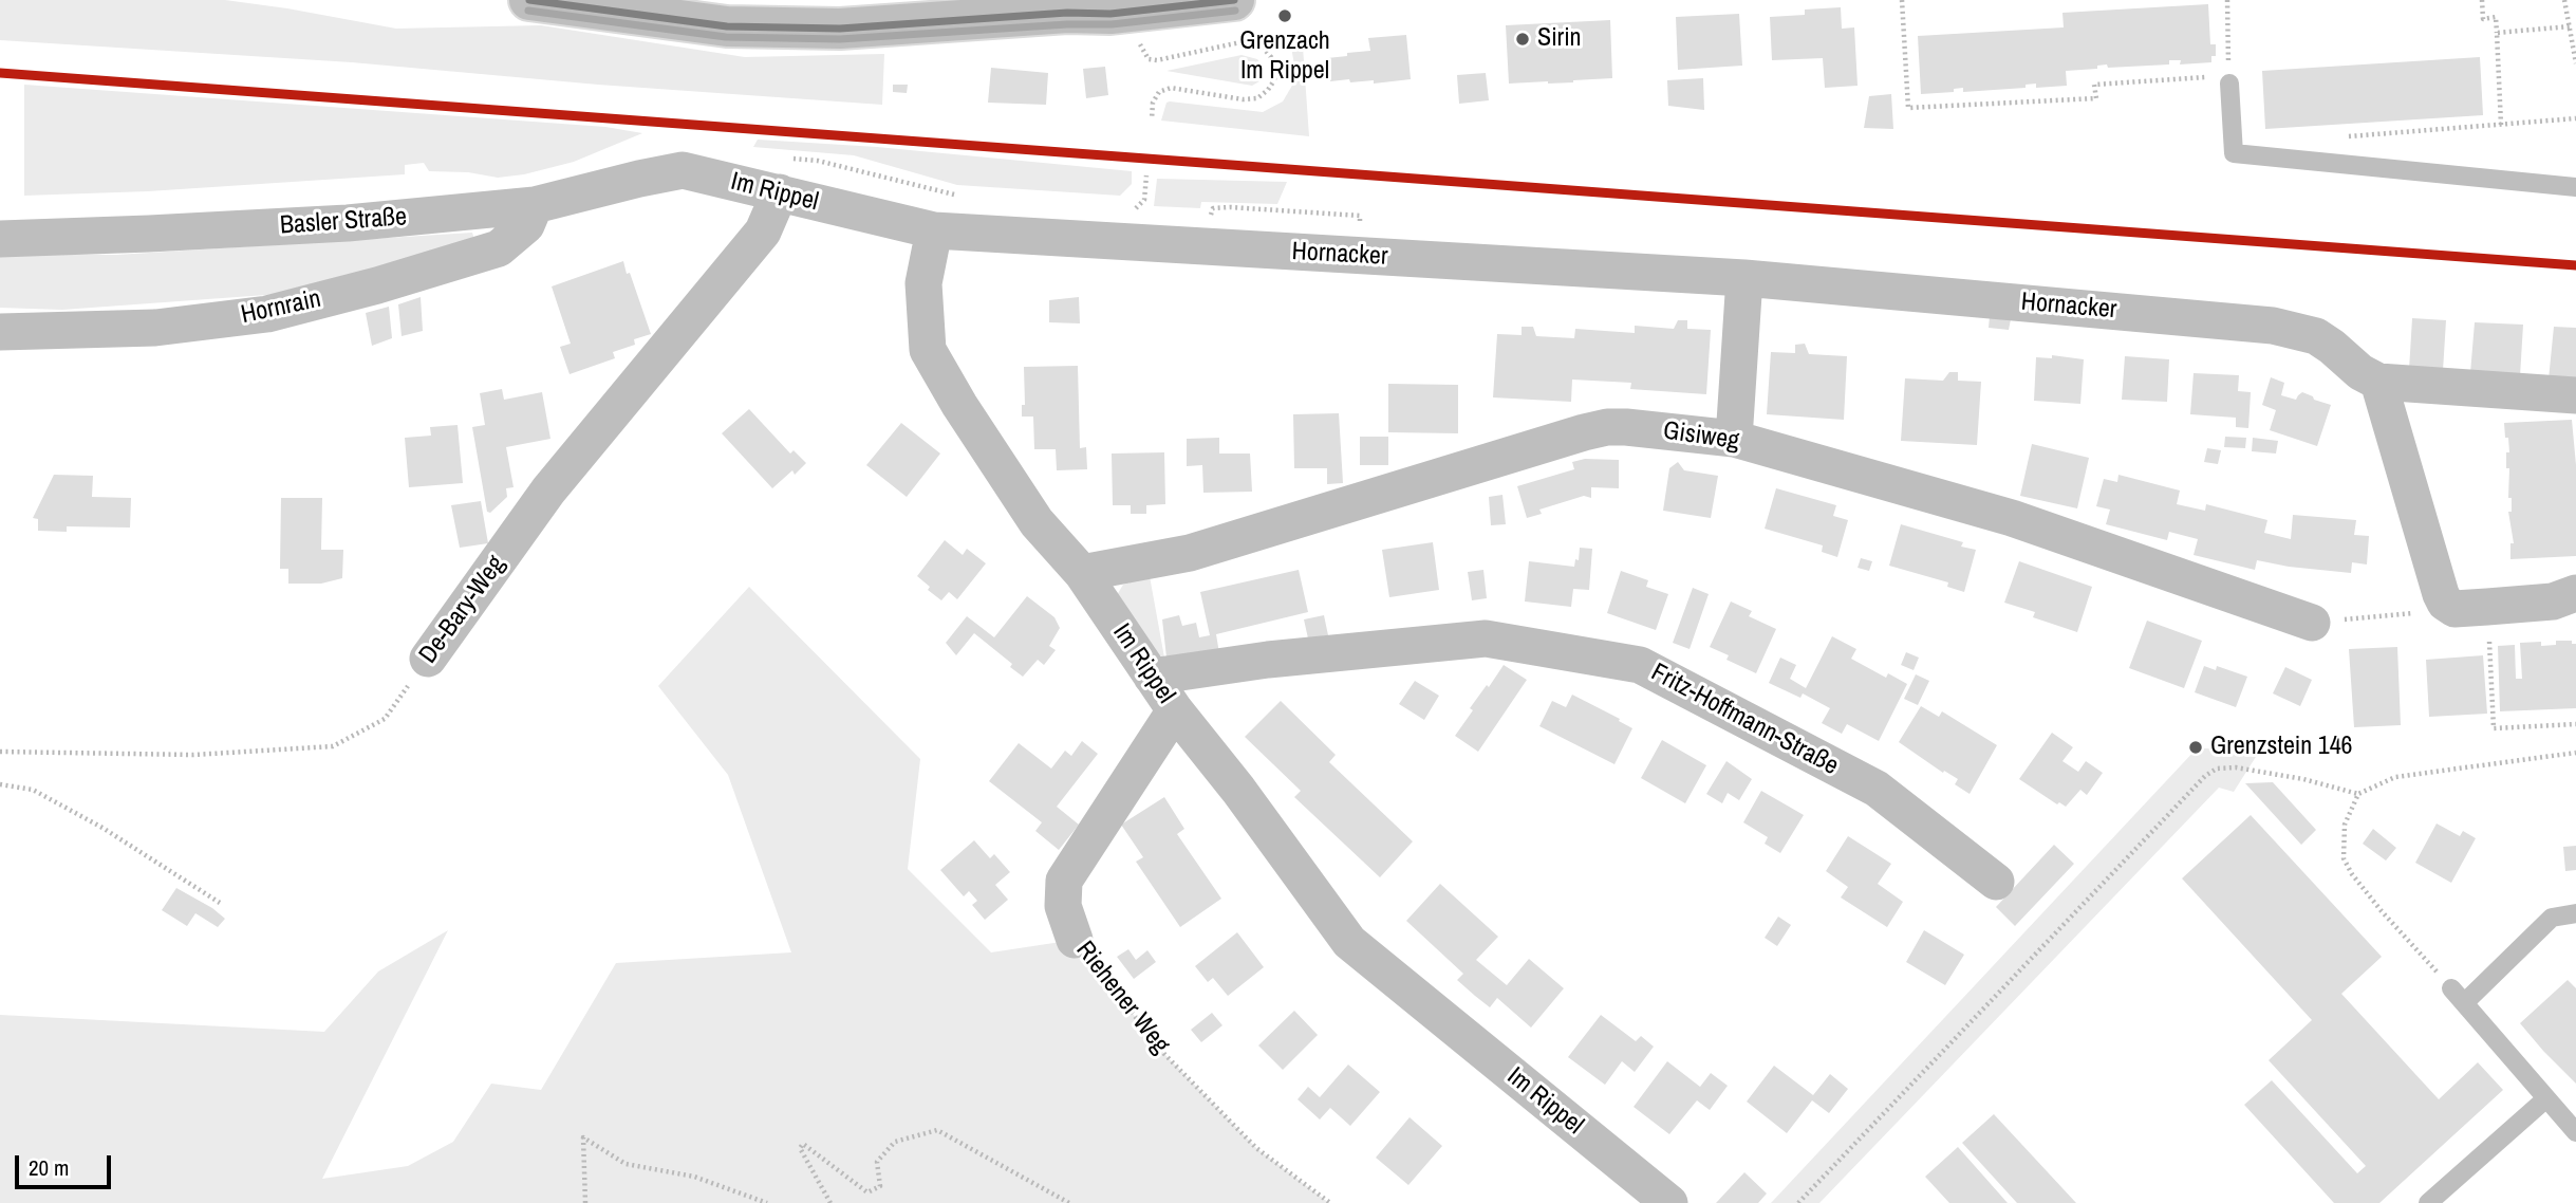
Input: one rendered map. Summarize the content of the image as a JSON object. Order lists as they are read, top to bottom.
{
  "streets": {
    "street": [
      "Im Rippel",
      "Basler Straße",
      "Hornacker",
      "Hornrain",
      "Gisiweg",
      "De-Bary-Weg",
      "Fritz-Hoffmann-Straße",
      "Riehener Weg"
    ]
  },
  "crossings": [
    ["Im Rippel", "Basler Straße"],
    ["Im Rippel", "Hornacker"],
    ["Im Rippel", "Gisiweg"],
    ["Im Rippel", "De-Bary-Weg"],
    ["Im Rippel", "Fritz-Hoffmann-Straße"],
    ["Im Rippel", "Riehener Weg"],
    ["Basler Straße", "Hornrain"]
  ],
  "places": ["Grenzach Im Rippel", "Sirin", "Grenzstein 146"],
  "scale_bar": "20 m"
}
